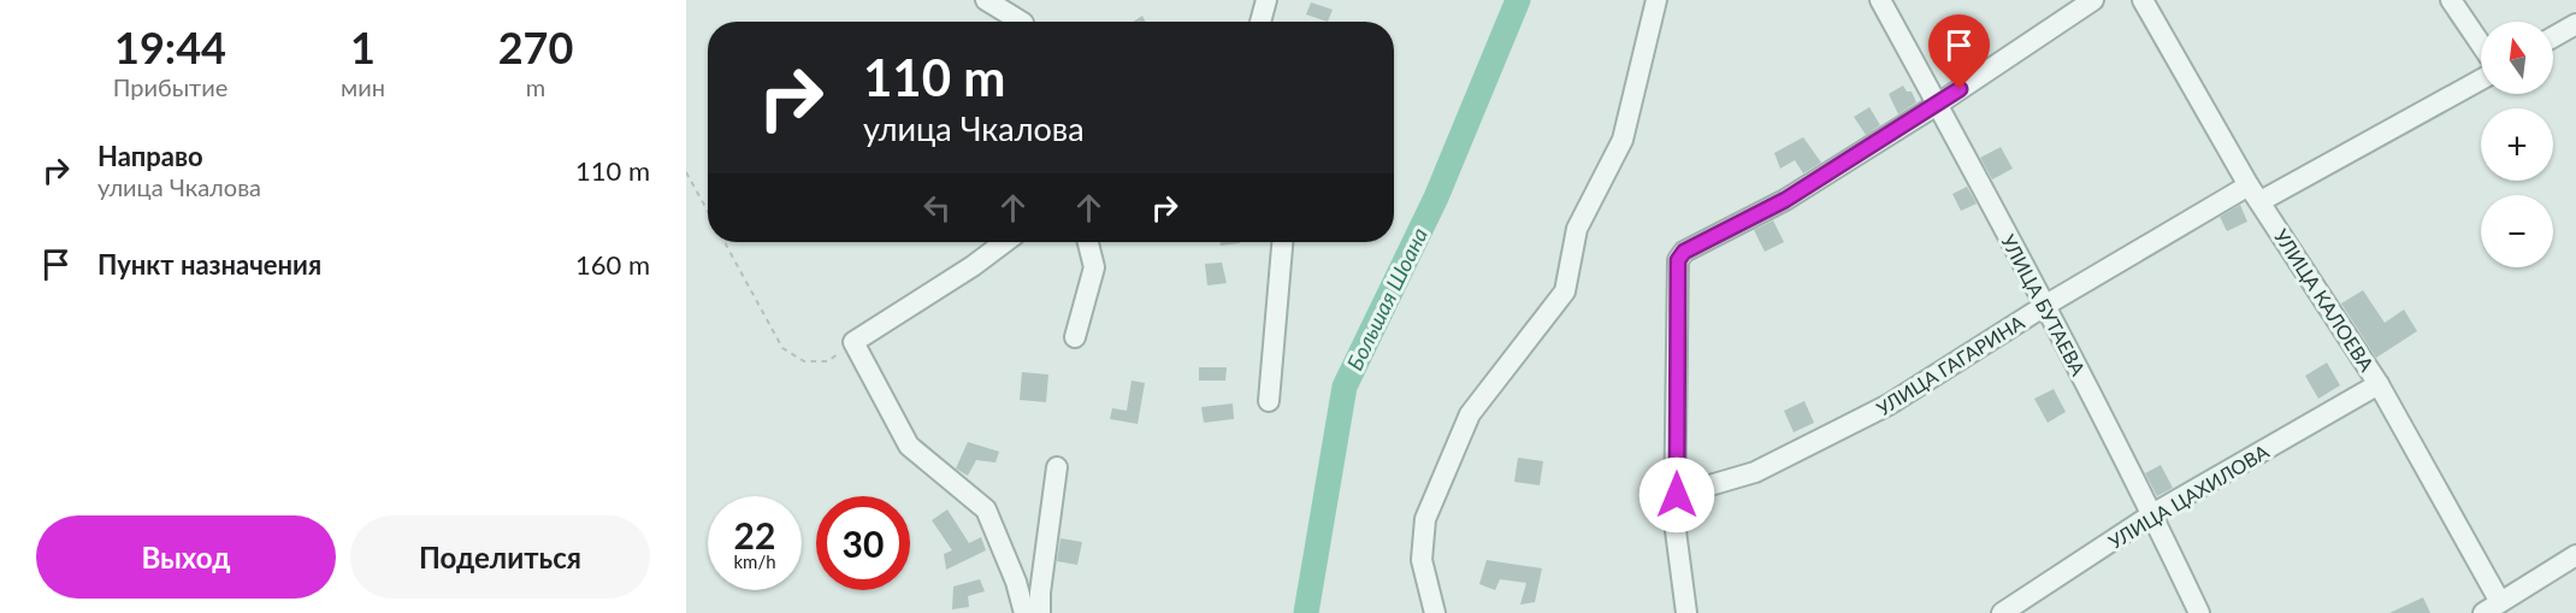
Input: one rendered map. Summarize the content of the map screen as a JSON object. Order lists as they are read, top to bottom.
{
  "streets": {
    "street": [
      "УЛИЦА КАЛОЕВА",
      "УЛИЦА БУТАЕВА",
      "УЛИЦА ГАГАРИНА",
      "УЛИЦА ЦАХИЛОВА"
    ]
  },
  "crossings": [
    ["УЛИЦА КАЛОЕВА", "УЛИЦА ГАГАРИНА"],
    ["УЛИЦА КАЛОЕВА", "УЛИЦА ЦАХИЛОВА"],
    ["УЛИЦА БУТАЕВА", "УЛИЦА ГАГАРИНА"],
    ["УЛИЦА БУТАЕВА", "УЛИЦА ЦАХИЛОВА"]
  ],
  "water": ["Большая Шоана"],
  "north": "top",
  "page": {
    "eta": [
      "19:44",
      "Прибытие",
      "1",
      "мин",
      "270",
      "m"
    ],
    "map_buttons": ["+", "−"],
    "turn": ["110 m", "улица Чкалова"],
    "list": [
      {
        "name": "Направо",
        "note": "улица Чкалова",
        "value": "110 m"
      },
      {
        "name": "Пункт назначения",
        "value": "160 m"
      }
    ],
    "speed": "22 km/h",
    "limit": "30",
    "buttons": ["Выход", "Поделиться"]
  }
}
